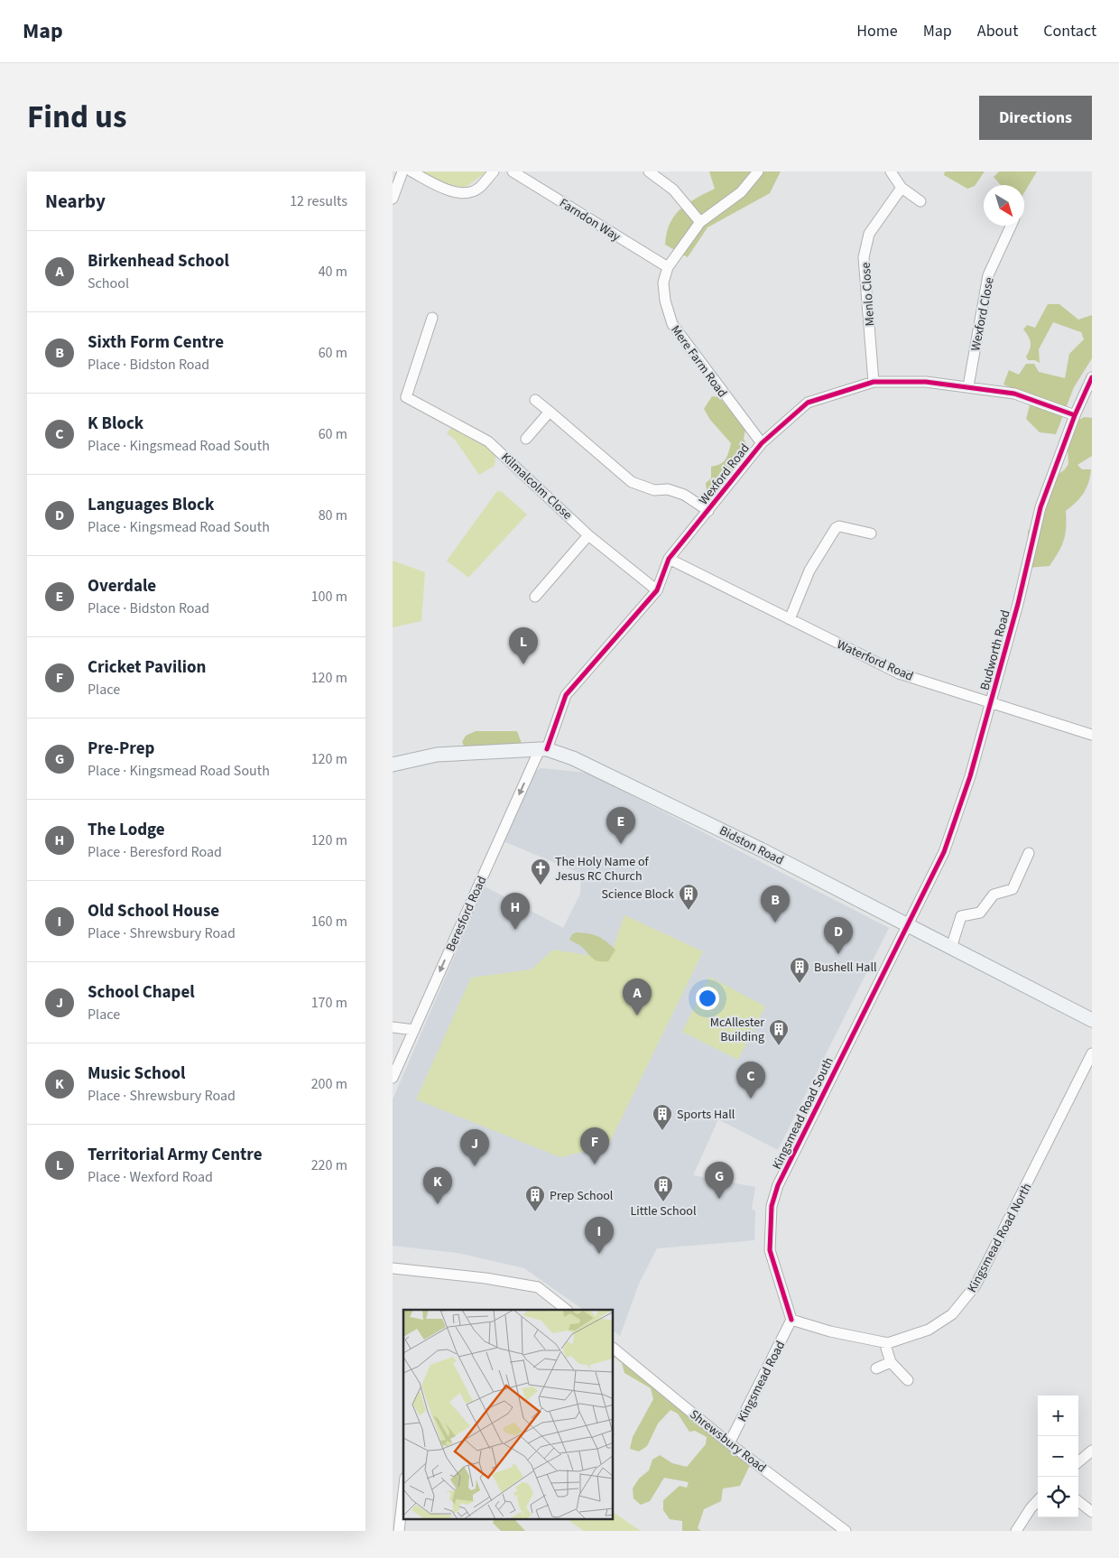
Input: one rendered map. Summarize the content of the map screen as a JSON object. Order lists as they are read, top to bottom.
{
  "streets": {
    "main road": ["Bidston Road"],
    "street": [
      "Farndon Way",
      "Menlo Close",
      "Wexford Close",
      "Mere Farm Road",
      "Wexford Road",
      "Kilmalcolm Close",
      "Budworth Road",
      "Waterford Road",
      "Beresford Road",
      "Kingsmead Road South",
      "Kingsmead Road North",
      "Kingsmead Road",
      "Shrewsbury Road"
    ]
  },
  "crossings": [
    ["Farndon Way", "Mere Farm Road"],
    ["Menlo Close", "Wexford Road"],
    ["Wexford Close", "Wexford Road"],
    ["Mere Farm Road", "Wexford Road"],
    ["Wexford Road", "Kilmalcolm Close"],
    ["Wexford Road", "Budworth Road"],
    ["Wexford Road", "Waterford Road"],
    ["Wexford Road", "Bidston Road"],
    ["Wexford Road", "Beresford Road"],
    ["Budworth Road", "Waterford Road"],
    ["Budworth Road", "Bidston Road"],
    ["Budworth Road", "Kingsmead Road South"],
    ["Bidston Road", "Beresford Road"],
    ["Bidston Road", "Kingsmead Road South"],
    ["Kingsmead Road South", "Kingsmead Road North"],
    ["Kingsmead Road South", "Kingsmead Road"],
    ["Kingsmead Road North", "Kingsmead Road"],
    ["Kingsmead Road", "Shrewsbury Road"]
  ],
  "one_way": ["Beresford Road"],
  "places": {
    "church": ["The Holy Name of Jesus RC Church"],
    "building": [
      "Science Block",
      "Bushell Hall",
      "McAllester Building",
      "Sports Hall",
      "Little School",
      "Prep School"
    ]
  },
  "north": "bottom right",
  "page": {
    "header": "Map",
    "nav": [
      "Home",
      "Map",
      "About",
      "Contact"
    ],
    "title": "Find us",
    "buttons": "Directions",
    "heading": ["Nearby", "12 results"],
    "list": [
      {
        "mark": "A",
        "name": "Birkenhead School",
        "note": "School",
        "value": "40 m"
      },
      {
        "mark": "B",
        "name": "Sixth Form Centre",
        "note": "Place · Bidston Road",
        "value": "60 m"
      },
      {
        "mark": "C",
        "name": "K Block",
        "note": "Place · Kingsmead Road South",
        "value": "60 m"
      },
      {
        "mark": "D",
        "name": "Languages Block",
        "note": "Place · Kingsmead Road South",
        "value": "80 m"
      },
      {
        "mark": "E",
        "name": "Overdale",
        "note": "Place · Bidston Road",
        "value": "100 m"
      },
      {
        "mark": "F",
        "name": "Cricket Pavilion",
        "note": "Place",
        "value": "120 m"
      },
      {
        "mark": "G",
        "name": "Pre-Prep",
        "note": "Place · Kingsmead Road South",
        "value": "120 m"
      },
      {
        "mark": "H",
        "name": "The Lodge",
        "note": "Place · Beresford Road",
        "value": "120 m"
      },
      {
        "mark": "I",
        "name": "Old School House",
        "note": "Place · Shrewsbury Road",
        "value": "160 m"
      },
      {
        "mark": "J",
        "name": "School Chapel",
        "note": "Place",
        "value": "170 m"
      },
      {
        "mark": "K",
        "name": "Music School",
        "note": "Place · Shrewsbury Road",
        "value": "200 m"
      },
      {
        "mark": "L",
        "name": "Territorial Army Centre",
        "note": "Place · Wexford Road",
        "value": "220 m"
      }
    ],
    "pins": [
      "L",
      "E",
      "B",
      "H",
      "D",
      "A",
      "C",
      "F",
      "J",
      "G",
      "K",
      "I"
    ],
    "map_buttons": ["+", "−"]
  }
}
